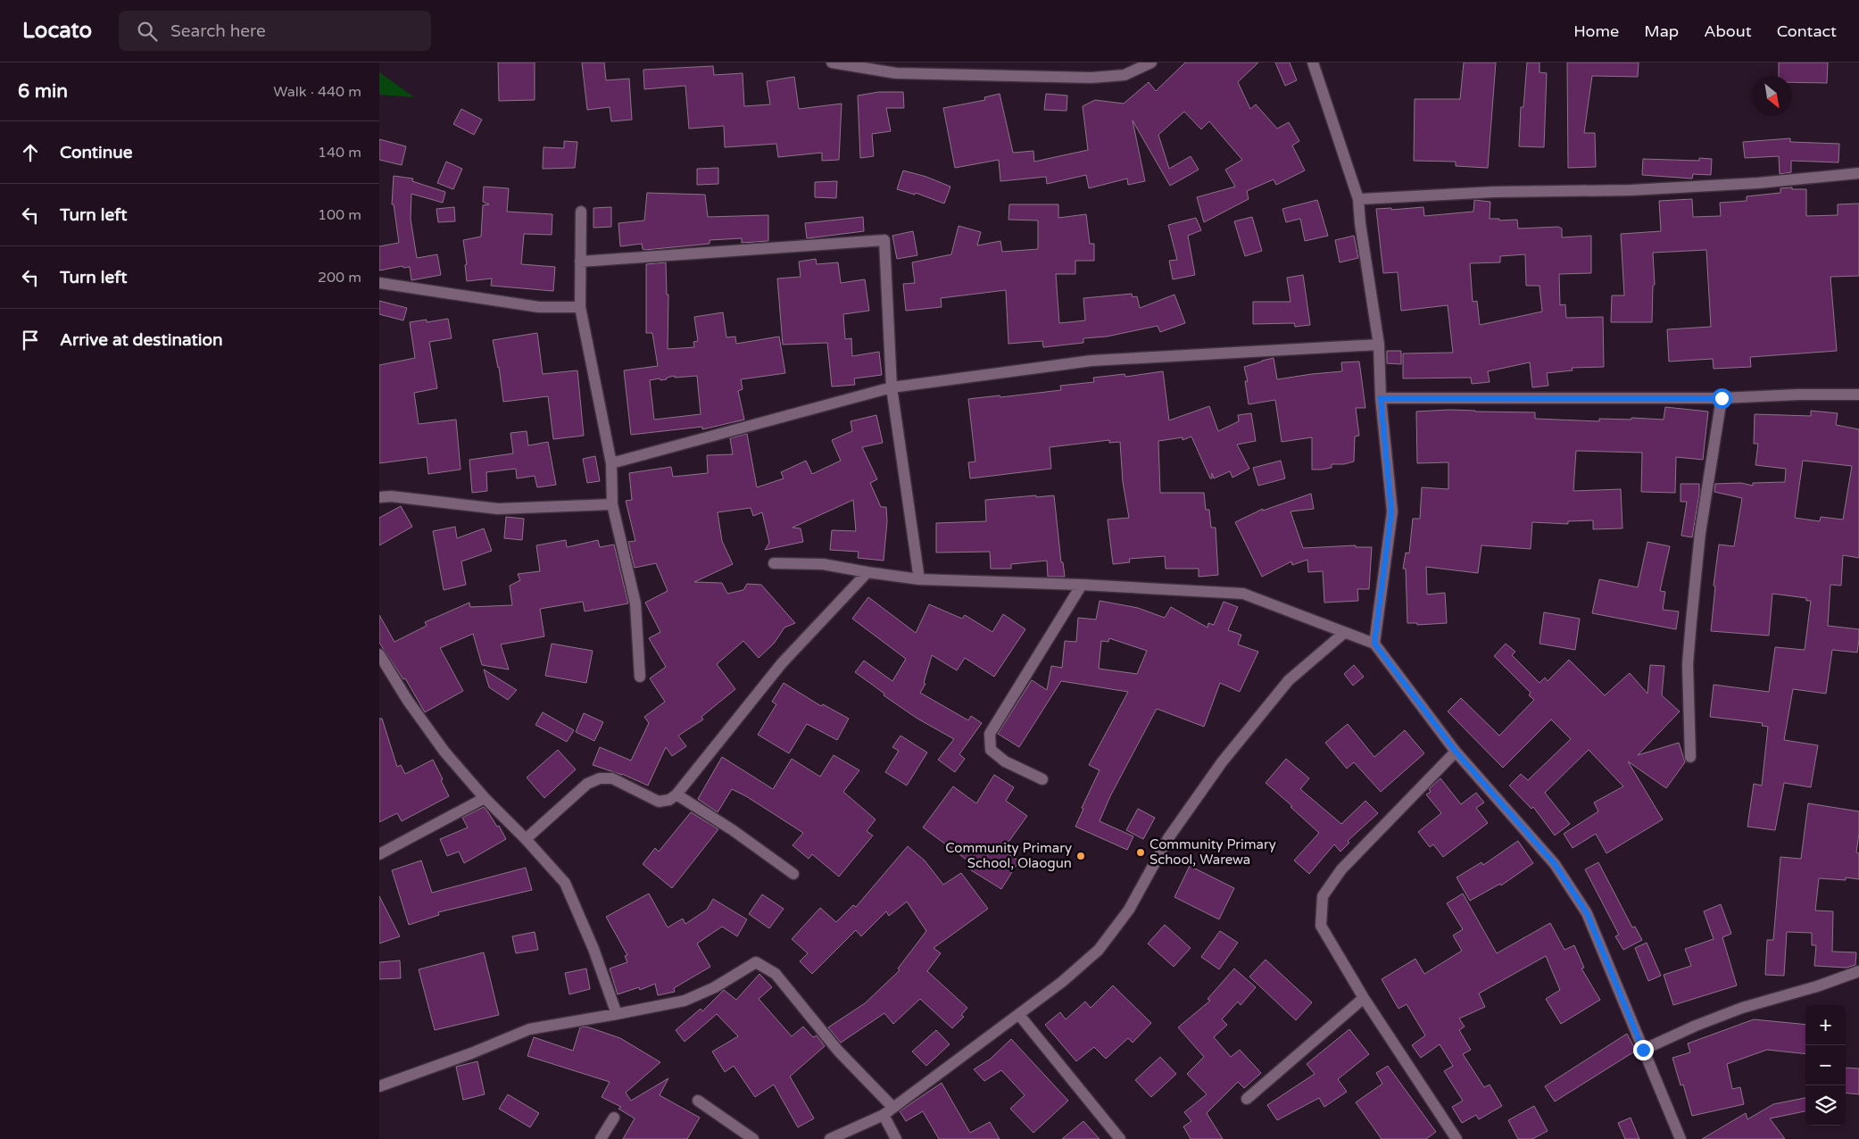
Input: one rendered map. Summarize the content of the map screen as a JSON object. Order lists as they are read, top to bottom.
{
  "places": ["Community Primary School, Warewa", "Community Primary School, Olaogun"],
  "north": "bottom right",
  "page": {
    "header": "Locato",
    "search": "Search here",
    "nav": [
      "Home",
      "Map",
      "About",
      "Contact"
    ],
    "heading": ["6 min", "Walk · 440 m"],
    "list": [
      ["Continue", "140 m"],
      ["Turn left", "100 m"],
      ["Turn left", "200 m"],
      "Arrive at destination"
    ],
    "map_buttons": ["+", "−"]
  }
}
